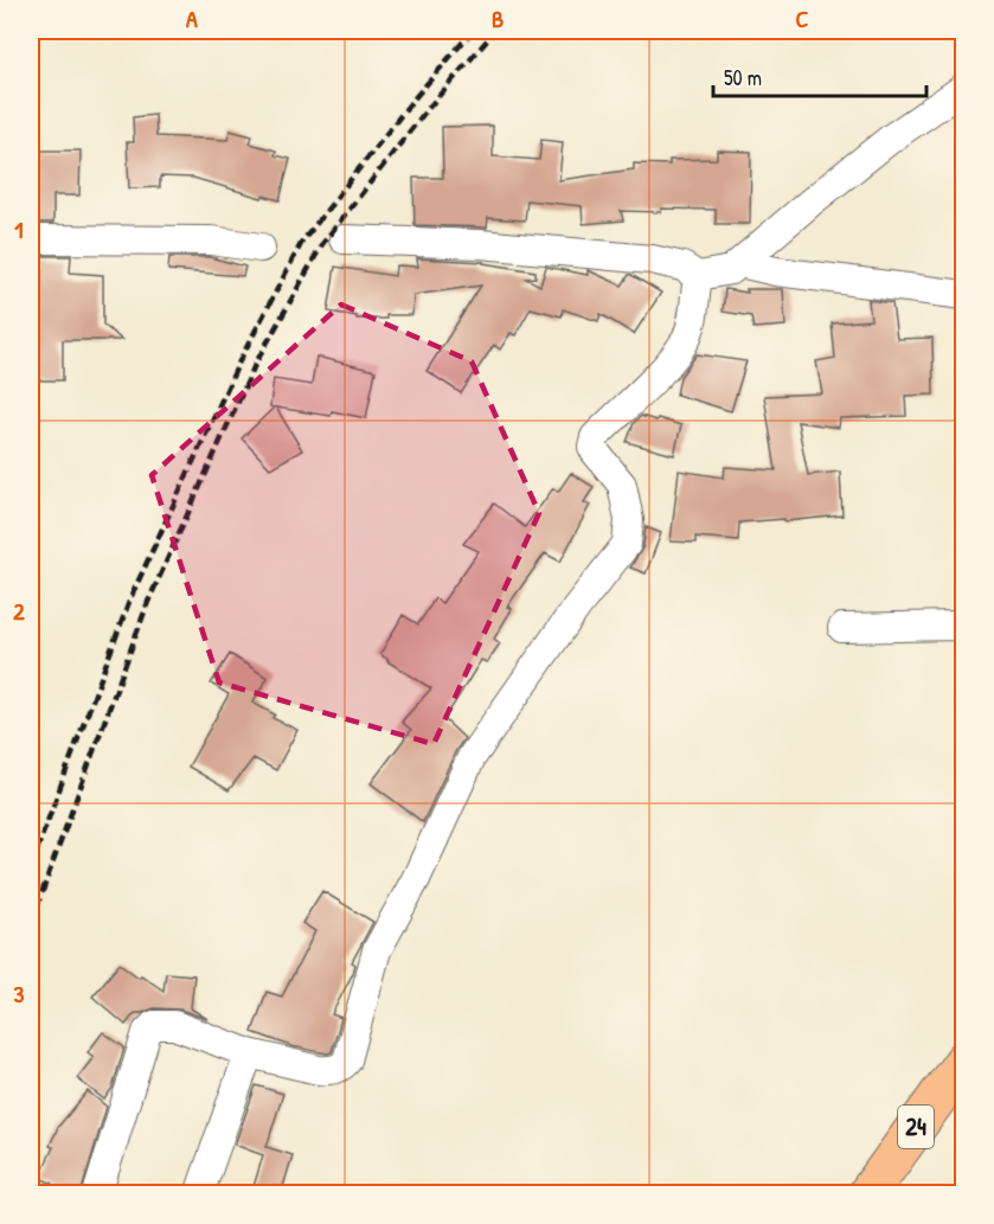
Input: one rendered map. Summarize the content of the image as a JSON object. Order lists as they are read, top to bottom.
{
  "streets": {
    "highway": ["24"]
  },
  "scale_bar": "50 m",
  "grid": {
    "columns": ["A", "B", "C"],
    "rows": ["1", "2", "3"]
  }
}
